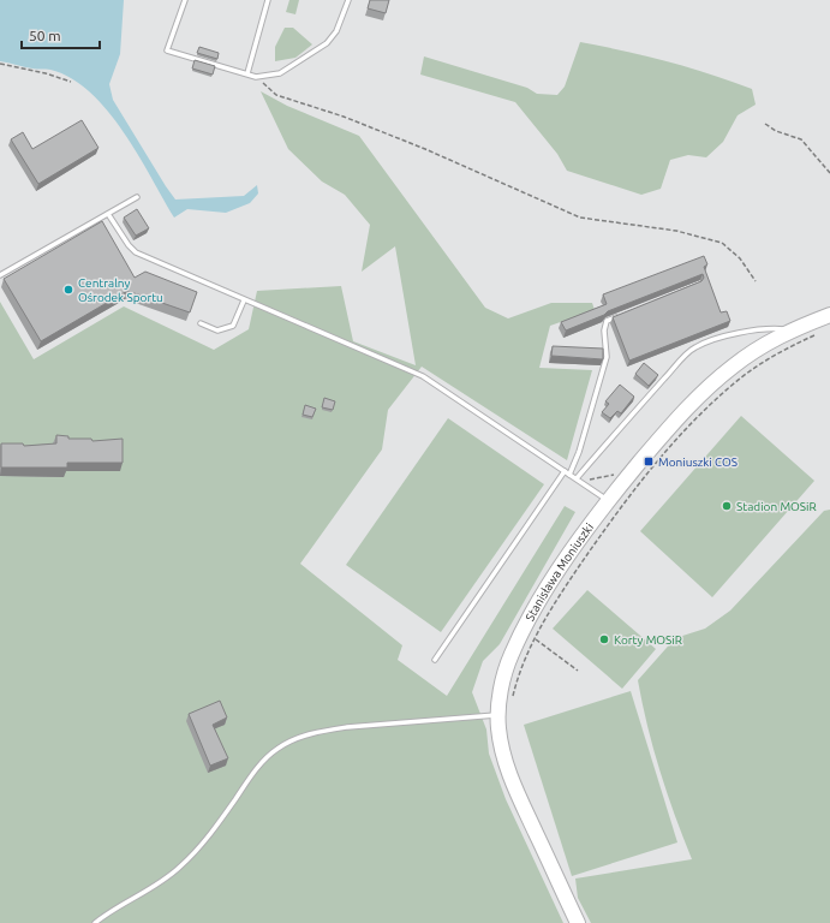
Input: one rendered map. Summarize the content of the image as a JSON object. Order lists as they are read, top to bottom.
{
  "streets": {
    "main road": ["Stanisława Moniuszki"]
  },
  "places": {
    "other": ["Centralny Ośrodek Sportu", "Stadion MOSiR", "Korty MOSiR"],
    "transit": ["Moniuszki COS"]
  },
  "scale_bar": "50 m"
}
